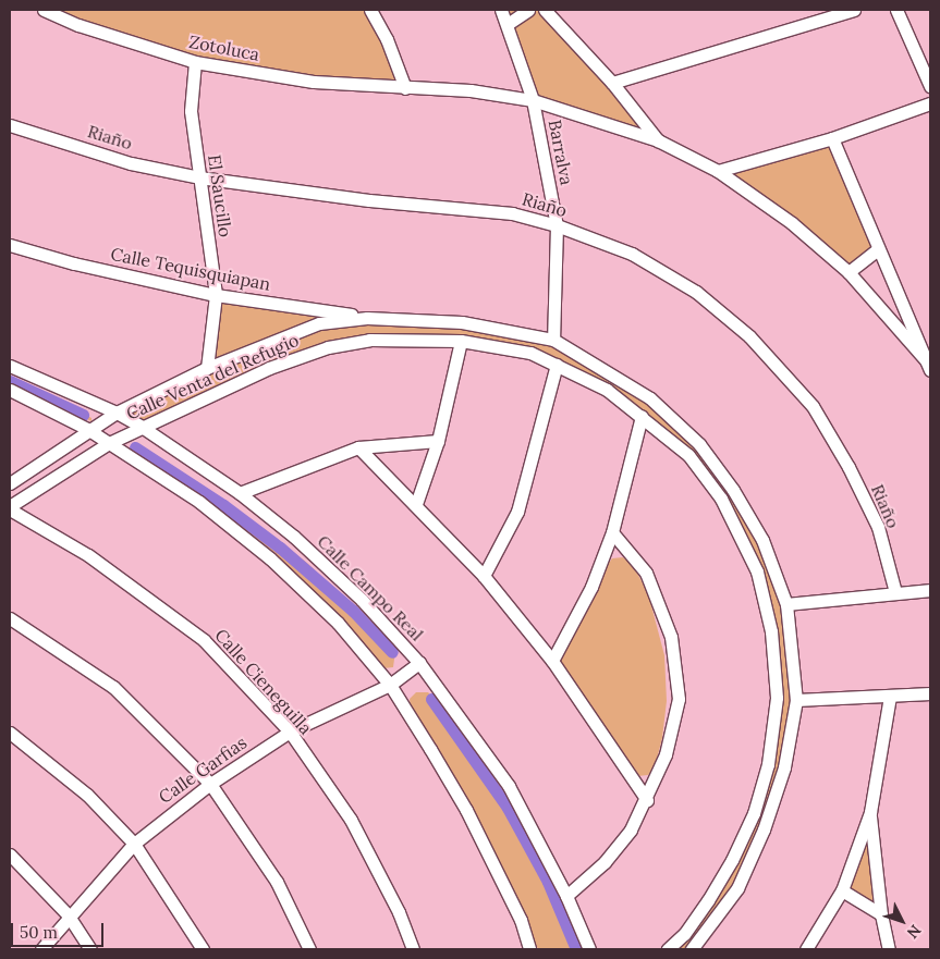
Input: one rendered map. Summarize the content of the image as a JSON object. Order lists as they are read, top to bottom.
{
  "streets": {
    "street": [
      "Zotoluca",
      "Riaño",
      "Barralva",
      "El Saucillo",
      "Calle Tequisquiapan",
      "Calle Venta del Refugio",
      "Calle Campo Real",
      "Calle Cieneguilla",
      "Calle Garfias"
    ]
  },
  "crossings": [
    ["Zotoluca", "Barralva"],
    ["Zotoluca", "El Saucillo"],
    ["Riaño", "Barralva"],
    ["Riaño", "El Saucillo"],
    ["Barralva", "Calle Venta del Refugio"],
    ["El Saucillo", "Calle Tequisquiapan"],
    ["El Saucillo", "Calle Venta del Refugio"],
    ["Calle Tequisquiapan", "Calle Venta del Refugio"],
    ["Calle Venta del Refugio", "Calle Campo Real"],
    ["Calle Venta del Refugio", "Calle Cieneguilla"],
    ["Calle Campo Real", "Calle Garfias"],
    ["Calle Cieneguilla", "Calle Garfias"]
  ],
  "scale_bar": "50 m",
  "north": "bottom right"
}
